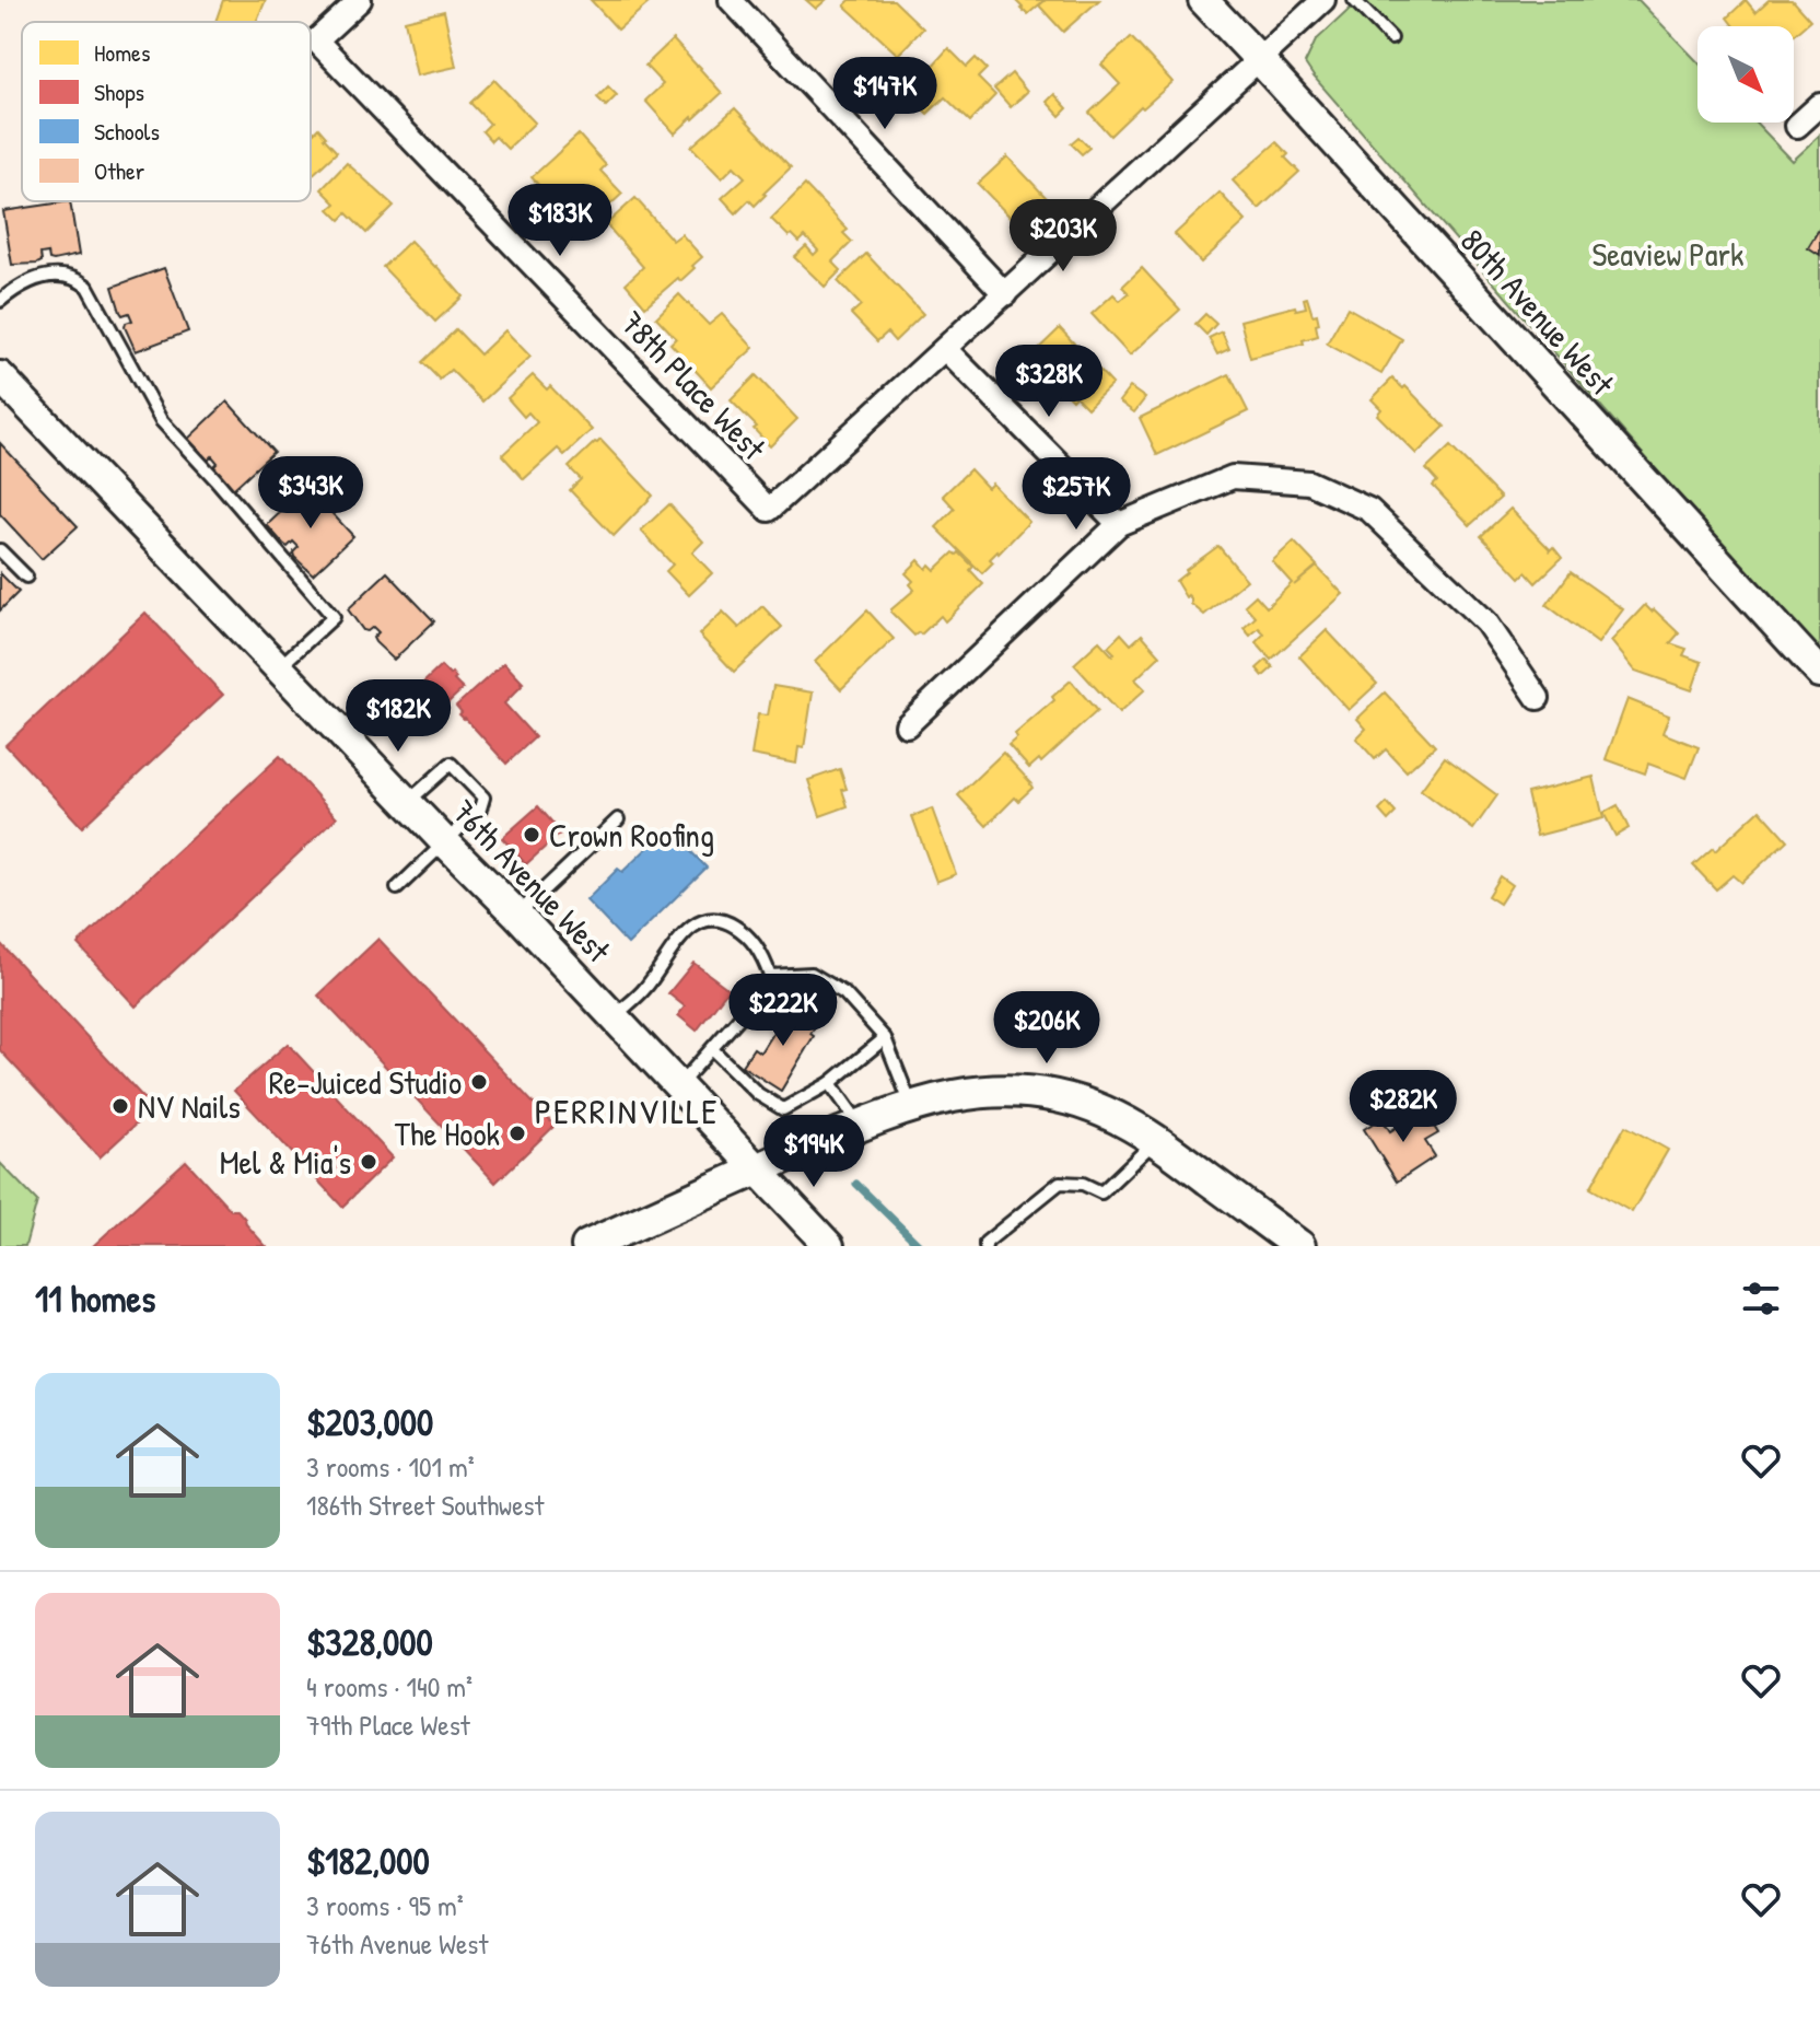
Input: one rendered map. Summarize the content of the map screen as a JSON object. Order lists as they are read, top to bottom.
{
  "streets": {
    "street": ["80th Avenue West", "78th Place West", "76th Avenue West"]
  },
  "districts": ["PERRINVILLE"],
  "parks": ["Seaview Park"],
  "places": [
    "Crown Roofing",
    "Re-Juiced Studio",
    "NV Nails",
    "The Hook",
    "Mel & Mia's"
  ],
  "legend": [
    "Homes",
    "Shops",
    "Schools",
    "Other"
  ],
  "north": "bottom right",
  "page": {
    "price": [
      "$147K",
      "$183K",
      "$203K",
      "$328K",
      "$343K",
      "$257K",
      "$182K",
      "$222K",
      "$206K",
      "$282K",
      "$194K"
    ],
    "heading": "11 homes",
    "list": [
      {
        "name": "$203,000",
        "note": "3 rooms · 101 m² · 186th Street Southwest"
      },
      {
        "name": "$328,000",
        "note": "4 rooms · 140 m² · 79th Place West"
      },
      {
        "name": "$182,000",
        "note": "3 rooms · 95 m² · 76th Avenue West"
      }
    ]
  }
}
